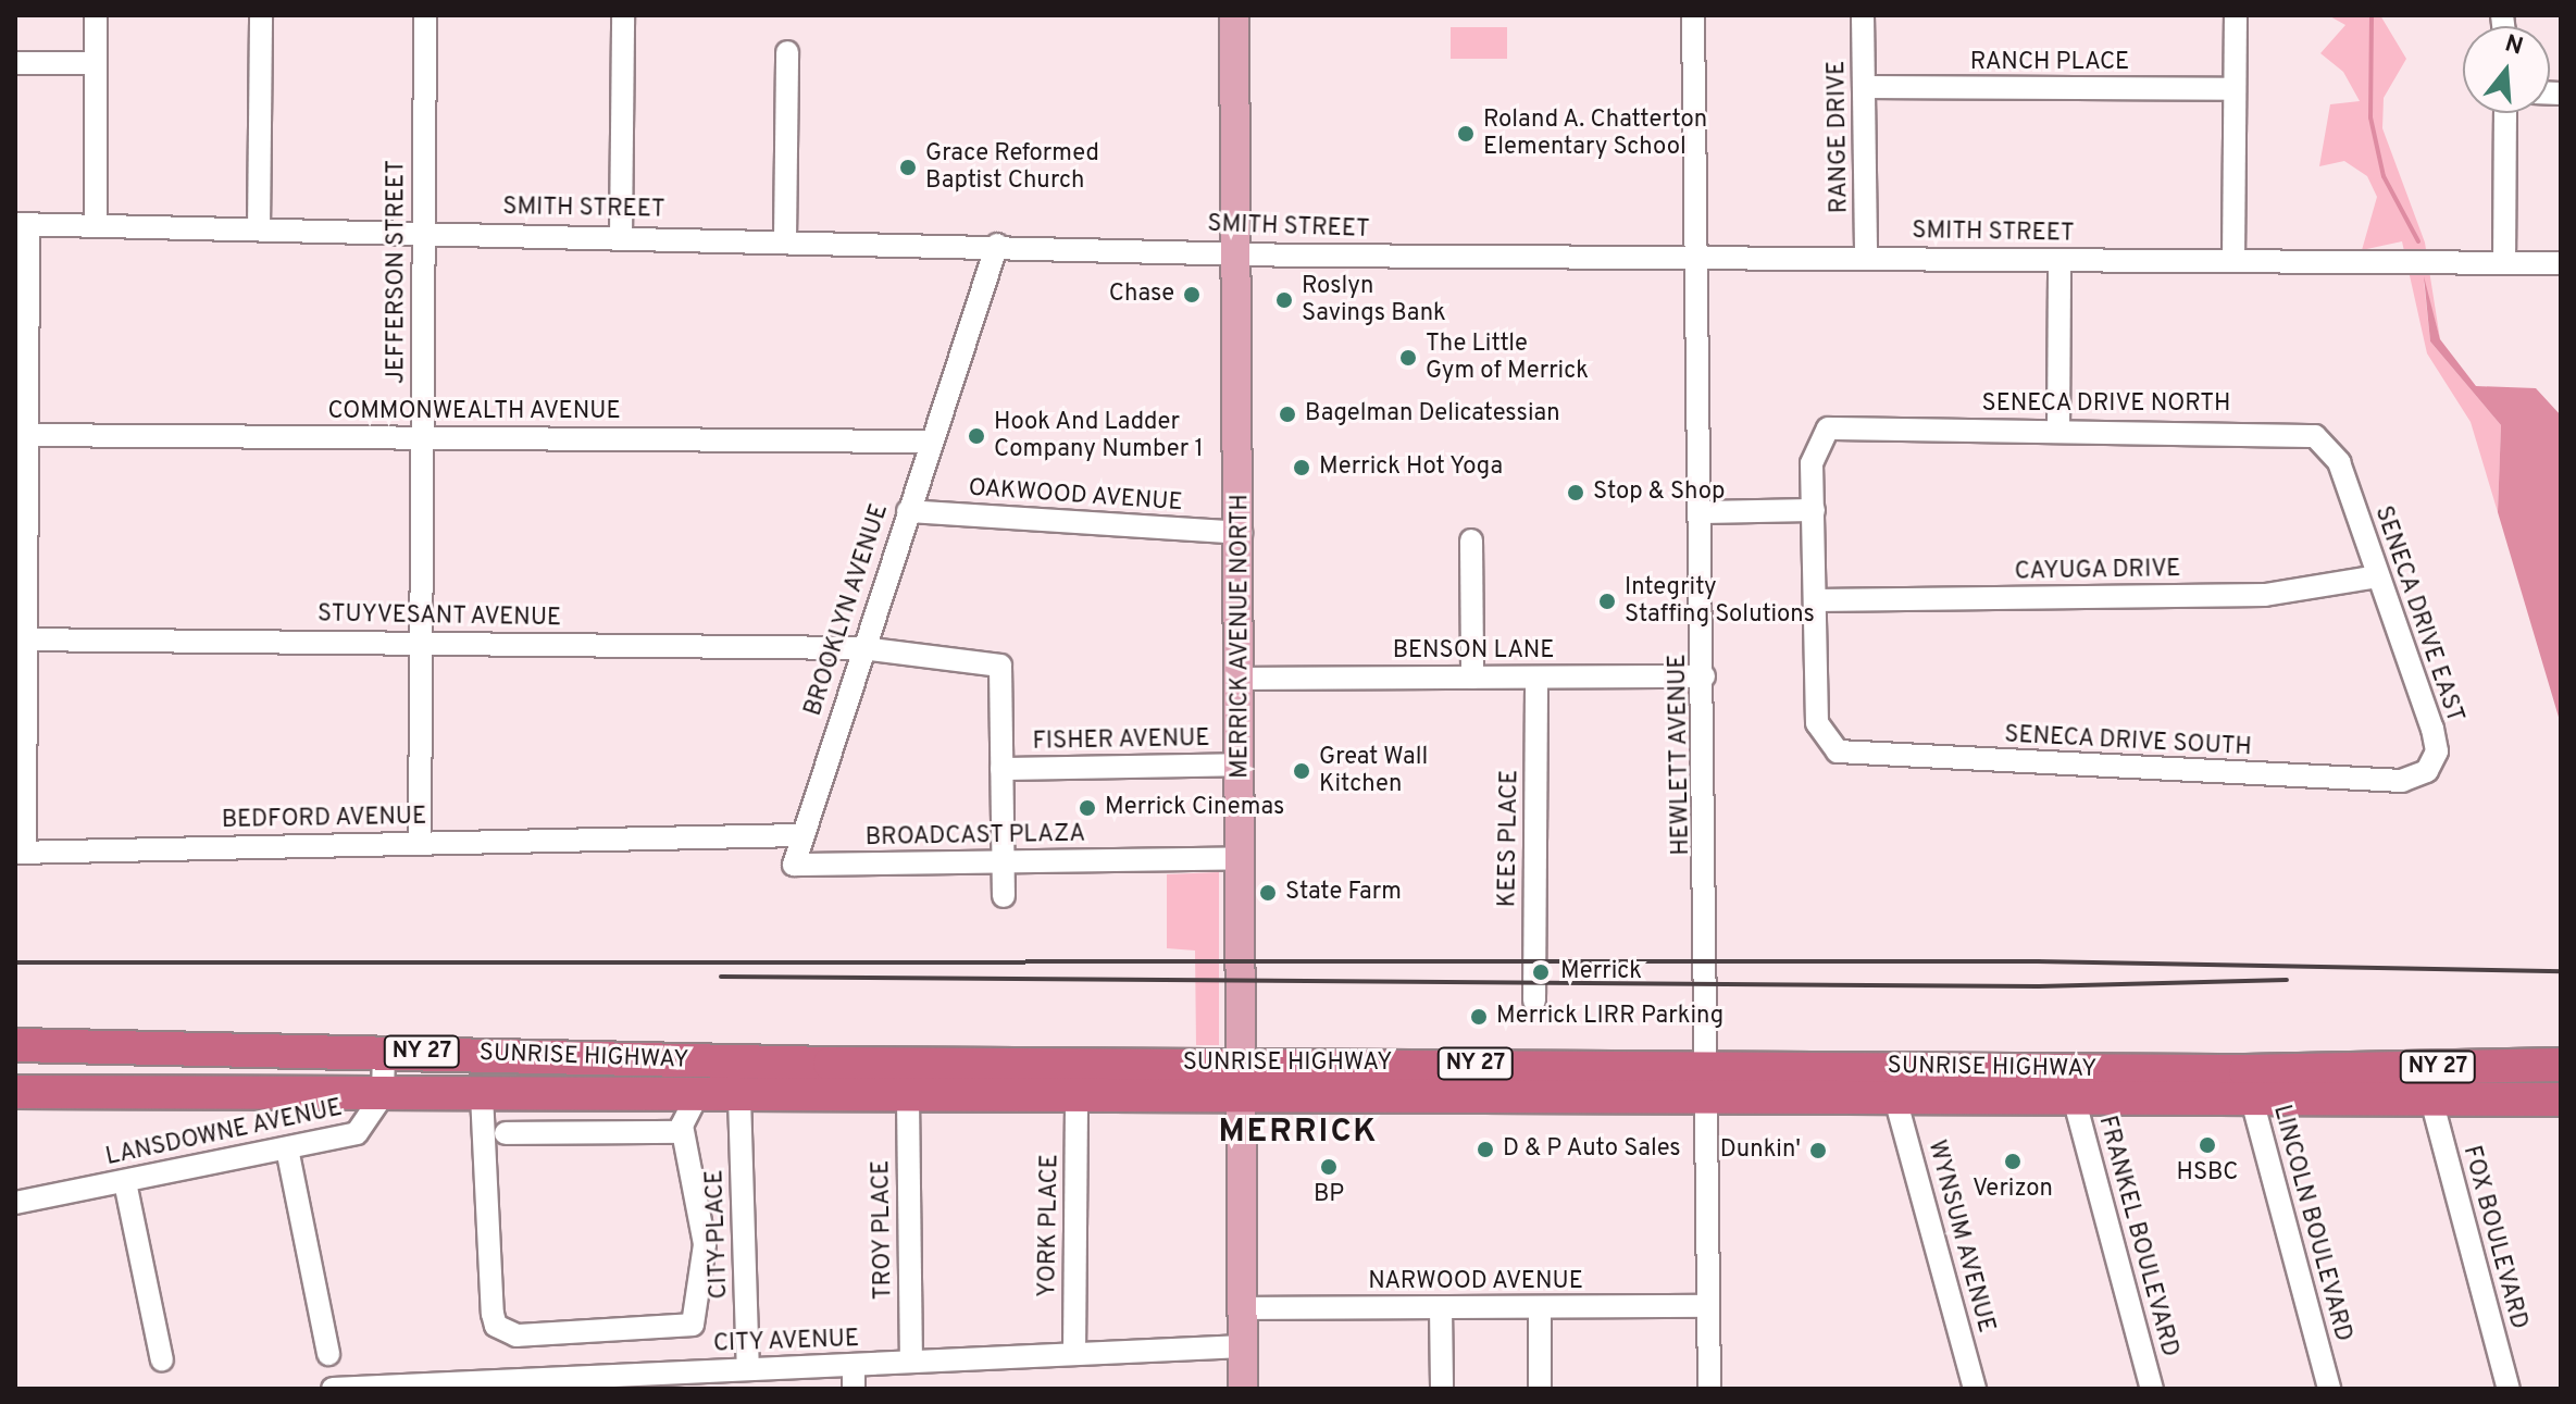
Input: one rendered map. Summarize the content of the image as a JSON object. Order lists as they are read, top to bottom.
{
  "streets": {
    "highway": ["NY 27", "SUNRISE HIGHWAY"],
    "main road": ["MERRICK AVENUE NORTH"],
    "street": [
      "RANCH PLACE",
      "RANGE DRIVE",
      "SMITH STREET",
      "JEFFERSON STREET",
      "SENECA DRIVE NORTH",
      "COMMONWEALTH AVENUE",
      "OAKWOOD AVENUE",
      "CAYUGA DRIVE",
      "BROOKLYN AVENUE",
      "SENECA DRIVE EAST",
      "STUYVESANT AVENUE",
      "BENSON LANE",
      "FISHER AVENUE",
      "SENECA DRIVE SOUTH",
      "HEWLETT AVENUE",
      "BEDFORD AVENUE",
      "BROADCAST PLAZA",
      "KEES PLACE",
      "LANSDOWNE AVENUE",
      "LINCOLN BOULEVARD",
      "YORK PLACE",
      "TROY PLACE",
      "CITY PLACE",
      "WYNSUM AVENUE",
      "FRANKEL BOULEVARD",
      "FOX BOULEVARD",
      "NARWOOD AVENUE",
      "CITY AVENUE"
    ]
  },
  "crossings": [
    ["RANCH PLACE", "RANGE DRIVE"],
    ["RANGE DRIVE", "SMITH STREET"],
    ["SMITH STREET", "JEFFERSON STREET"],
    ["SMITH STREET", "BROOKLYN AVENUE"],
    ["SMITH STREET", "MERRICK AVENUE NORTH"],
    ["SMITH STREET", "HEWLETT AVENUE"],
    ["JEFFERSON STREET", "COMMONWEALTH AVENUE"],
    ["JEFFERSON STREET", "STUYVESANT AVENUE"],
    ["JEFFERSON STREET", "BEDFORD AVENUE"],
    ["SENECA DRIVE NORTH", "CAYUGA DRIVE"],
    ["SENECA DRIVE NORTH", "SENECA DRIVE EAST"],
    ["SENECA DRIVE NORTH", "SENECA DRIVE SOUTH"],
    ["COMMONWEALTH AVENUE", "BROOKLYN AVENUE"],
    ["OAKWOOD AVENUE", "BROOKLYN AVENUE"],
    ["OAKWOOD AVENUE", "MERRICK AVENUE NORTH"],
    ["CAYUGA DRIVE", "SENECA DRIVE EAST"],
    ["BROOKLYN AVENUE", "STUYVESANT AVENUE"],
    ["BROOKLYN AVENUE", "BEDFORD AVENUE"],
    ["BROOKLYN AVENUE", "BROADCAST PLAZA"],
    ["SENECA DRIVE EAST", "SENECA DRIVE SOUTH"],
    ["STUYVESANT AVENUE", "FISHER AVENUE"],
    ["MERRICK AVENUE NORTH", "BENSON LANE"],
    ["MERRICK AVENUE NORTH", "FISHER AVENUE"],
    ["MERRICK AVENUE NORTH", "BROADCAST PLAZA"],
    ["MERRICK AVENUE NORTH", "SUNRISE HIGHWAY"],
    ["MERRICK AVENUE NORTH", "NARWOOD AVENUE"],
    ["MERRICK AVENUE NORTH", "CITY AVENUE"],
    ["BENSON LANE", "HEWLETT AVENUE"],
    ["BENSON LANE", "KEES PLACE"],
    ["HEWLETT AVENUE", "SUNRISE HIGHWAY"],
    ["HEWLETT AVENUE", "NARWOOD AVENUE"],
    ["BEDFORD AVENUE", "BROADCAST PLAZA"],
    ["SUNRISE HIGHWAY", "LANSDOWNE AVENUE"],
    ["SUNRISE HIGHWAY", "LINCOLN BOULEVARD"],
    ["SUNRISE HIGHWAY", "YORK PLACE"],
    ["SUNRISE HIGHWAY", "TROY PLACE"],
    ["SUNRISE HIGHWAY", "CITY PLACE"],
    ["SUNRISE HIGHWAY", "WYNSUM AVENUE"],
    ["SUNRISE HIGHWAY", "FRANKEL BOULEVARD"],
    ["SUNRISE HIGHWAY", "FOX BOULEVARD"],
    ["YORK PLACE", "CITY AVENUE"],
    ["TROY PLACE", "CITY AVENUE"],
    ["CITY PLACE", "CITY AVENUE"]
  ],
  "districts": ["MERRICK"],
  "places": [
    "Roland A. Chatterton Elementary School",
    "Grace Reformed Baptist Church",
    "Chase",
    "Roslyn Savings Bank",
    "The Little Gym of Merrick",
    "Bagelman Delicatessian",
    "Hook And Ladder Company Number 1",
    "Merrick Hot Yoga",
    "Stop & Shop",
    "Integrity Staffing Solutions",
    "Great Wall Kitchen",
    "Merrick Cinemas",
    "State Farm",
    "Merrick",
    "Merrick LIRR Parking",
    "HSBC",
    "D & P Auto Sales",
    "Dunkin'",
    "Verizon",
    "BP"
  ],
  "north": "top"
}
